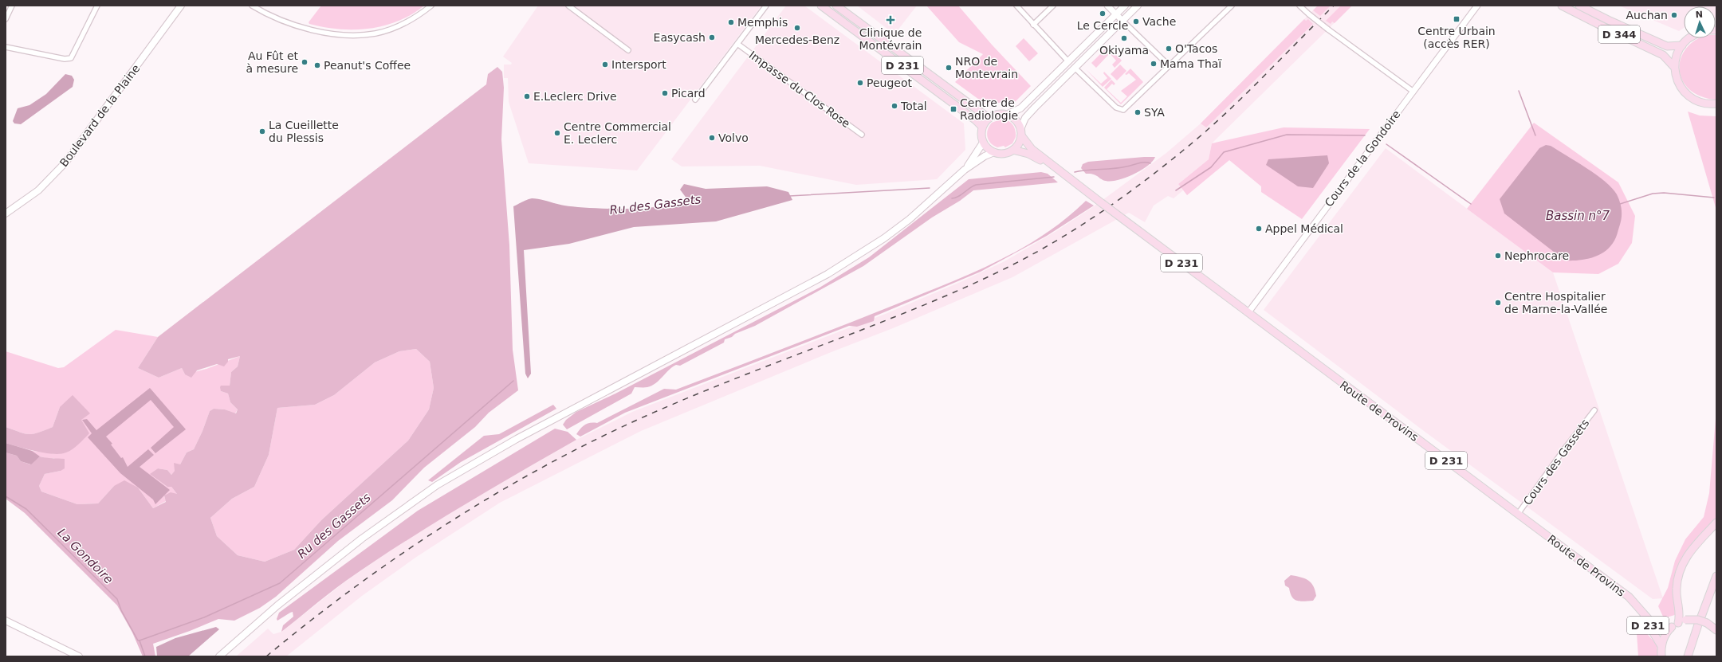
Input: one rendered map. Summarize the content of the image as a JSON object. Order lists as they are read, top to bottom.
{
  "streets": {
    "main road": [
      "D 344",
      "D 231",
      "Boulevard de la Plaine",
      "Route de Provins"
    ],
    "street": ["Impasse du Clos Rose", "Cours de la Gondoire", "Cours des Gassets"]
  },
  "crossings": [
    ["D 231", "Route de Provins"],
    ["Cours de la Gondoire", "Route de Provins"],
    ["Route de Provins", "Cours des Gassets"]
  ],
  "water": ["Ru des Gassets", "Bassin n°7", "La Gondoire"],
  "places": {
    "other": [
      "Le Cercle",
      "Auchan",
      "Vache",
      "Memphis",
      "Mercedes-Benz",
      "Easycash",
      "Okiyama",
      "O'Tacos",
      "Au Fût et à mesure",
      "Mama Thaï",
      "Intersport",
      "Peanut's Coffee",
      "NRO de Montevrain",
      "Peugeot",
      "Picard",
      "E.Leclerc Drive",
      "Total",
      "SYA",
      "La Cueillette du Plessis",
      "Centre Commercial E. Leclerc",
      "Volvo",
      "Appel Médical",
      "Nephrocare",
      "Centre Hospitalier de Marne-la-Vallée"
    ],
    "transit": ["Centre Urbain (accès RER)", "Centre de Radiologie"],
    "health": ["Clinique de Montévrain"]
  },
  "north": "top"
}
